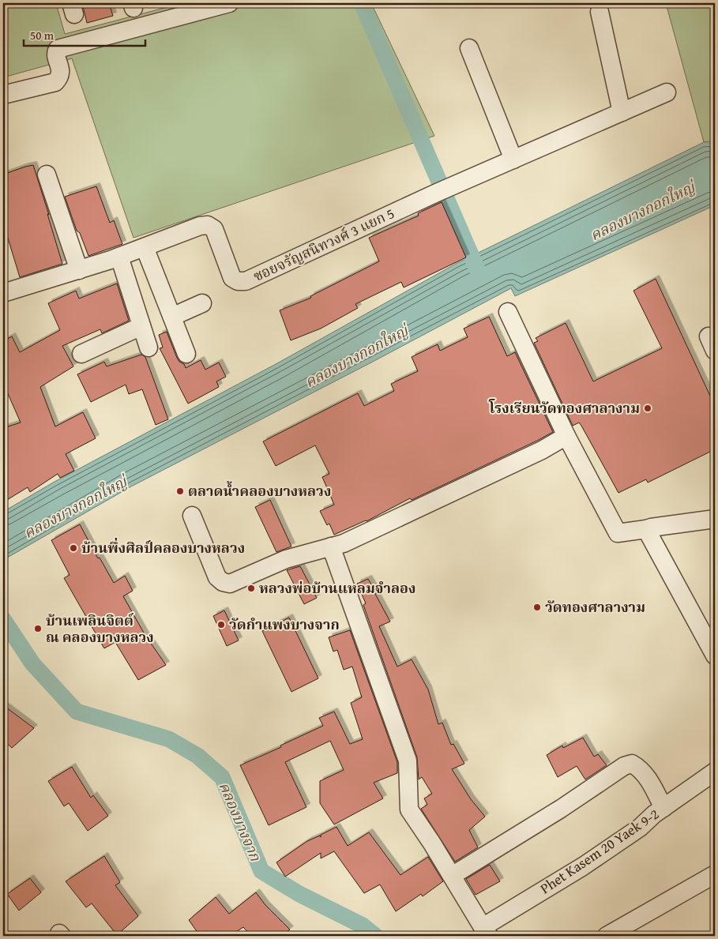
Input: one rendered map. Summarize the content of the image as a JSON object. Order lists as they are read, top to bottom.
{
  "streets": {
    "street": ["ซอยจรัญสนิทวงศ์ 3 แยก 5", "Phet Kasem 20 Yaek 9-2"]
  },
  "water": ["คลองบางกอกใหญ่", "คลองบางจาก"],
  "places": [
    "โรงเรียนวัดทองศาลางาม",
    "ตลาดน้ำคลองบางหลวง",
    "บ้านพึ่งศิลป์คลองบางหลวง",
    "หลวงพ่อบ้านแหลมจำลอง",
    "วัดทองศาลางาม",
    "วัดกำแพงบางจาก",
    "บ้านเพลินจิตต์ ณ คลองบางหลวง"
  ],
  "scale_bar": "50 m"
}
